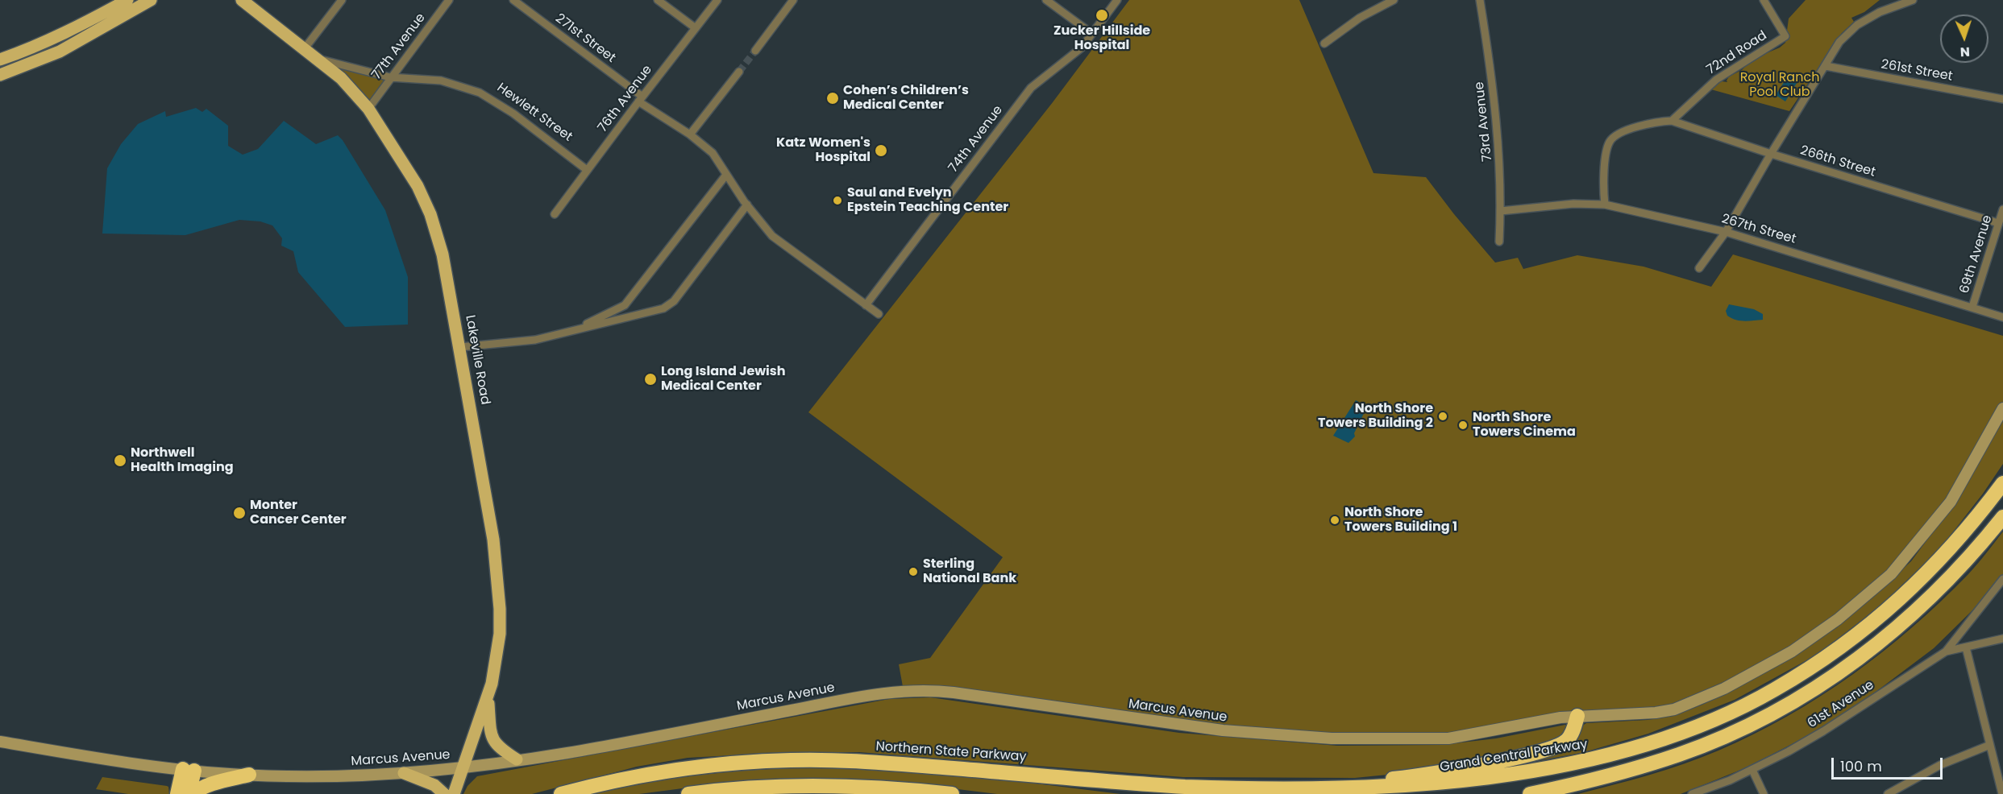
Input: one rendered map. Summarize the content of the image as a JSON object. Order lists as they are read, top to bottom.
{
  "streets": {
    "highway": ["Northern State Parkway", "Grand Central Parkway"],
    "main road": ["Lakeville Road", "Marcus Avenue"],
    "street": [
      "271st Street",
      "77th Avenue",
      "72nd Road",
      "261st Street",
      "76th Avenue",
      "Hewlett Street",
      "73rd Avenue",
      "74th Avenue",
      "266th Street",
      "267th Street",
      "69th Avenue",
      "61st Avenue"
    ]
  },
  "crossings": [
    ["271st Street", "76th Avenue"],
    ["271st Street", "74th Avenue"],
    ["77th Avenue", "Hewlett Street"],
    ["77th Avenue", "Lakeville Road"],
    ["72nd Road", "266th Street"],
    ["76th Avenue", "Hewlett Street"],
    ["Hewlett Street", "Lakeville Road"],
    ["73rd Avenue", "267th Street"],
    ["266th Street", "69th Avenue"],
    ["267th Street", "69th Avenue"],
    ["Lakeville Road", "Marcus Avenue"],
    ["Northern State Parkway", "Grand Central Parkway"]
  ],
  "parks": ["Royal Ranch Pool Club"],
  "places": [
    "Zucker Hillside Hospital",
    "Cohen’s Children’s Medical Center",
    "Katz Women's Hospital",
    "Saul and Evelyn Epstein Teaching Center",
    "Long Island Jewish Medical Center",
    "North Shore Towers Building 2",
    "North Shore Towers Cinema",
    "Northwell Health Imaging",
    "Monter Cancer Center",
    "North Shore Towers Building 1",
    "Sterling National Bank"
  ],
  "scale_bar": "100 m",
  "north": "bottom"
}
